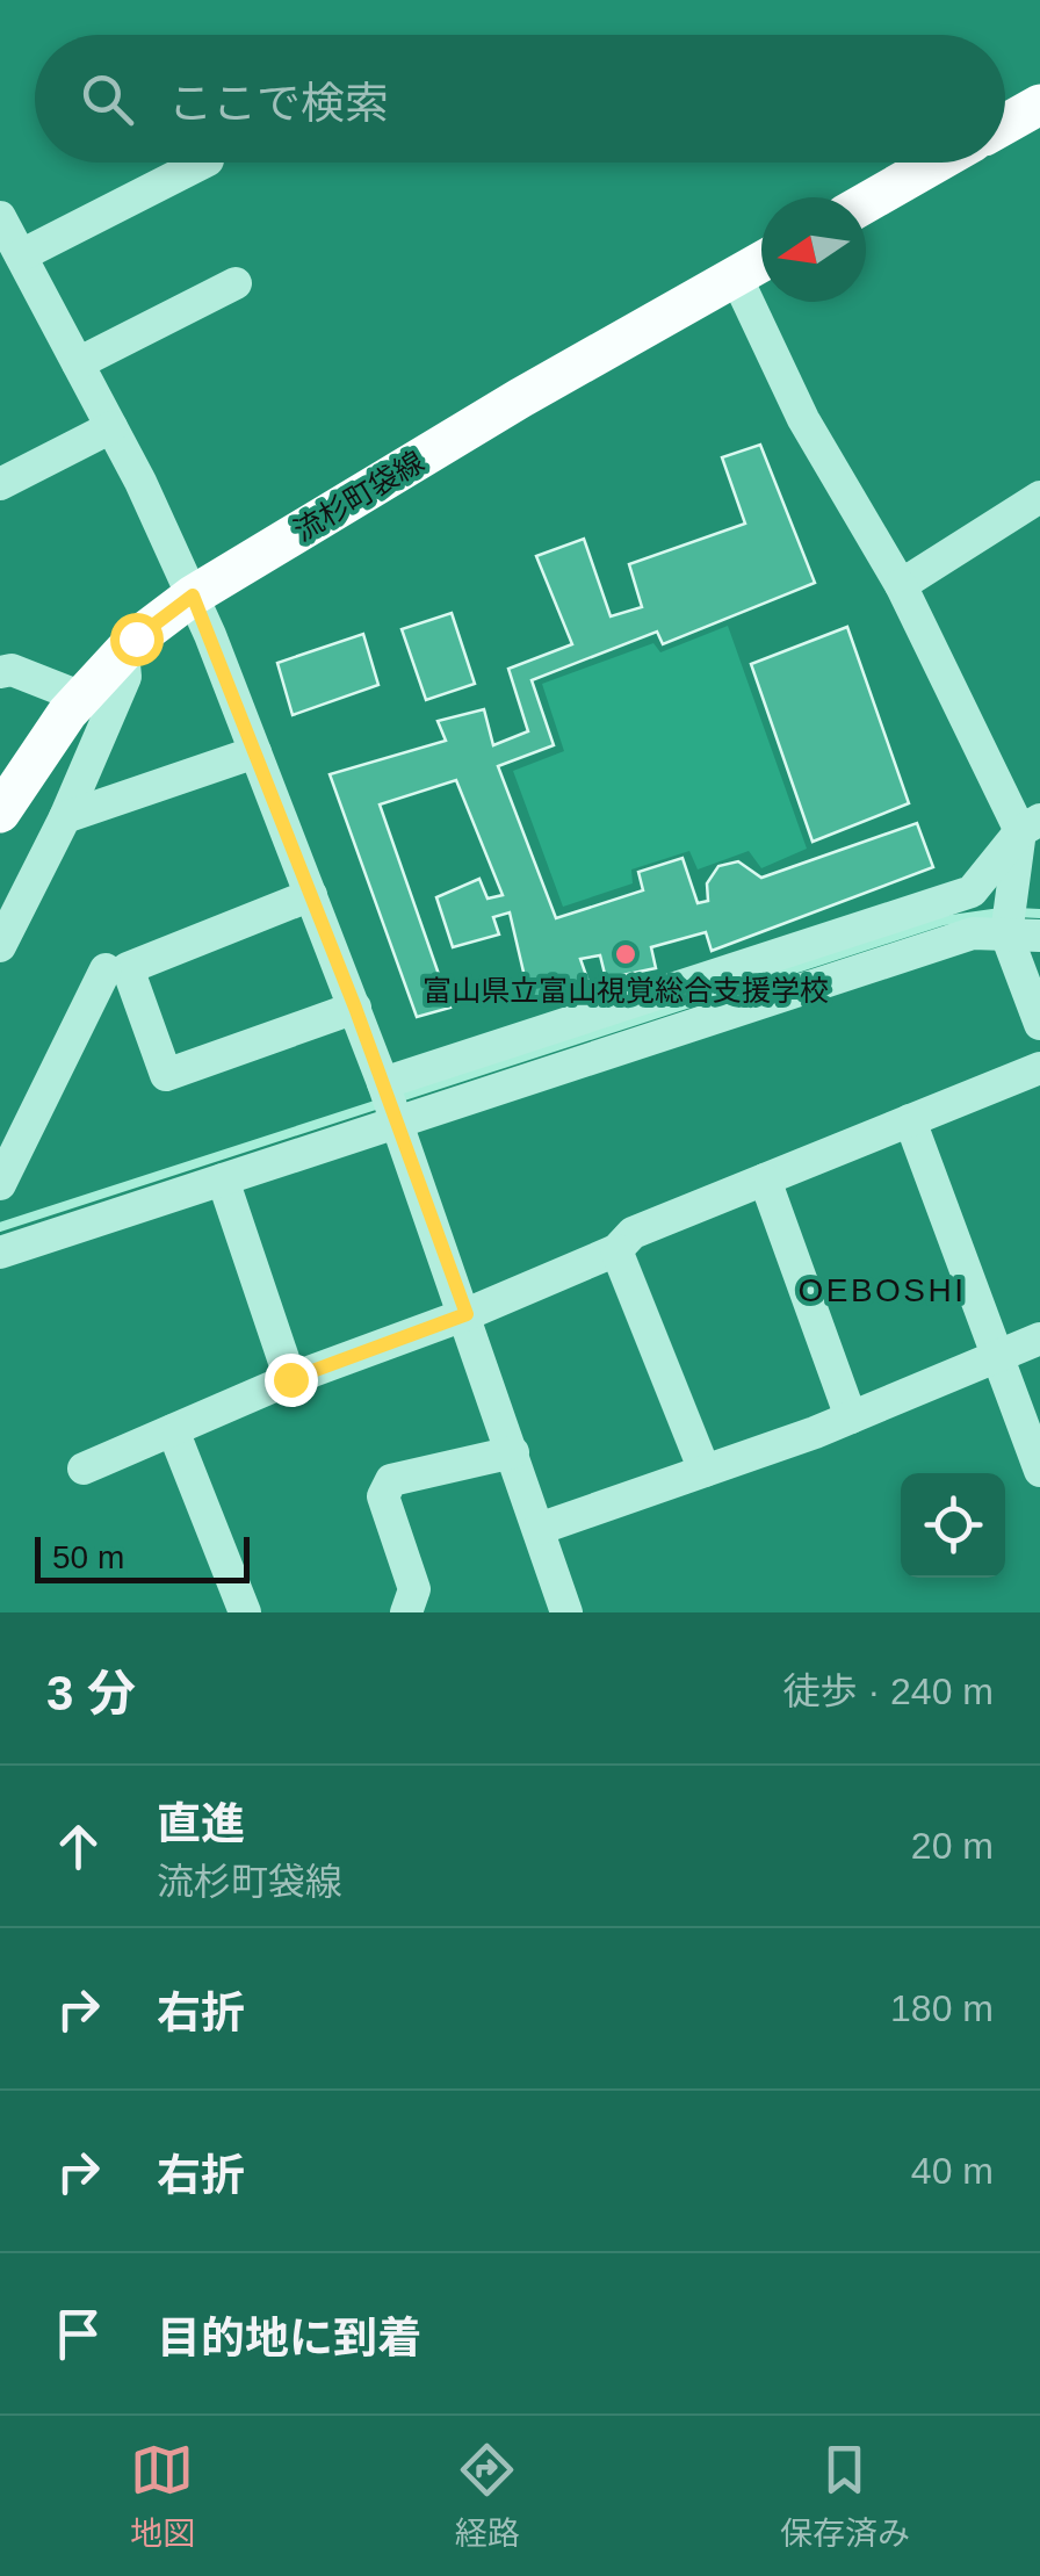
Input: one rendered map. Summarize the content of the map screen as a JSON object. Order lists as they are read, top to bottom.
{
  "streets": {
    "main road": ["流杉町袋線"]
  },
  "districts": ["OEBOSHI"],
  "places": ["富山県立富山視覚総合支援学校"],
  "scale_bar": "50 m",
  "north": "left",
  "page": {
    "search": "ここで検索",
    "scale": "50 m",
    "heading": ["3 分", "徒歩 · 240 m"],
    "list": [
      ["直進", "流杉町袋線", "20 m"],
      ["右折", "180 m"],
      ["右折", "40 m"],
      "目的地に到着"
    ],
    "nav": ["地図", "経路", "保存済み"]
  }
}
